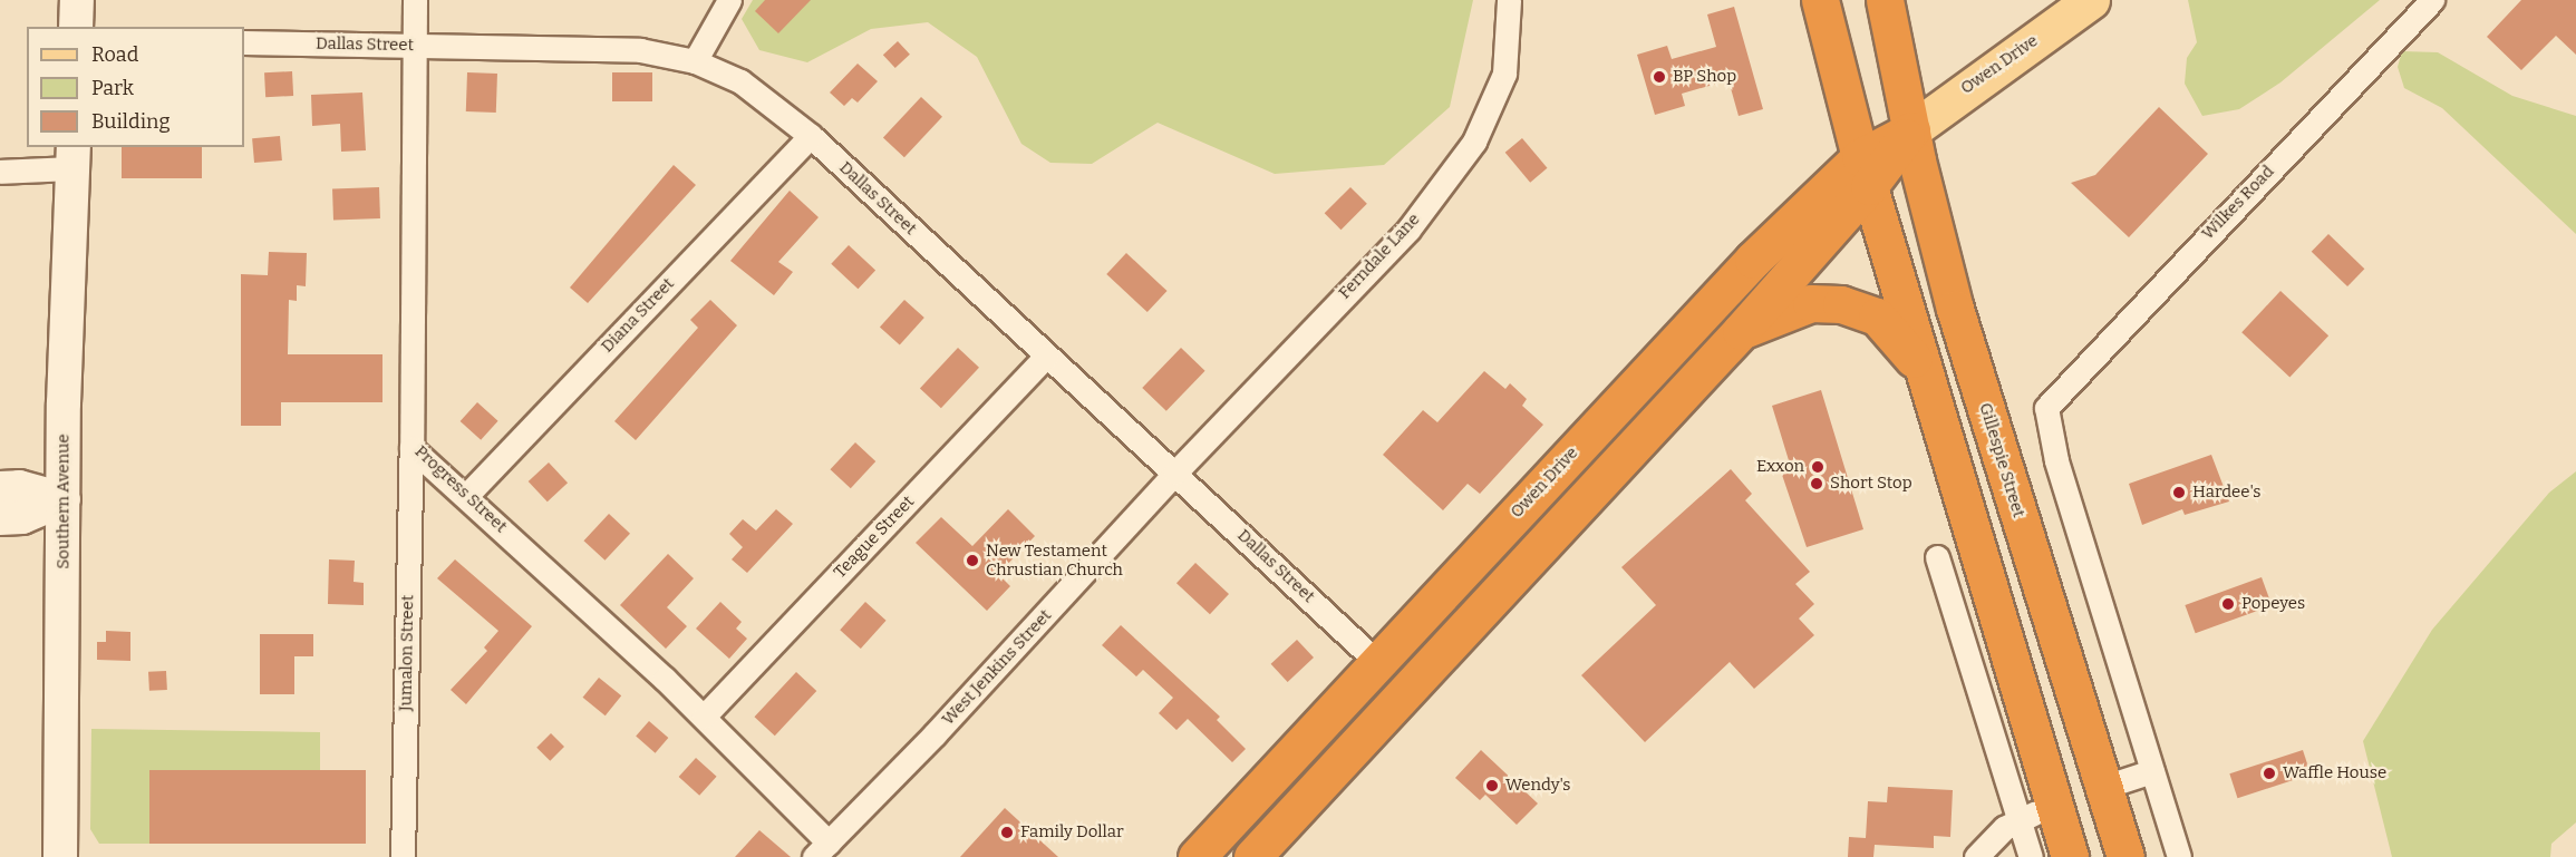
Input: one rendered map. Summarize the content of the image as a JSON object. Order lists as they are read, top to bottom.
{
  "streets": {
    "highway": ["Owen Drive", "Gillespie Street"],
    "main road": ["Southern Avenue"],
    "street": [
      "Dallas Street",
      "Wilkes Road",
      "Ferndale Lane",
      "Diana Street",
      "Progress Street",
      "Teague Street",
      "Jumalon Street",
      "West Jenkins Street"
    ]
  },
  "crossings": [
    ["Dallas Street", "Owen Drive"],
    ["Dallas Street", "Ferndale Lane"],
    ["Dallas Street", "Diana Street"],
    ["Dallas Street", "Progress Street"],
    ["Dallas Street", "Teague Street"],
    ["Dallas Street", "West Jenkins Street"],
    ["Owen Drive", "Gillespie Street"],
    ["Ferndale Lane", "West Jenkins Street"],
    ["Diana Street", "Progress Street"],
    ["Progress Street", "Teague Street"],
    ["Progress Street", "Jumalon Street"],
    ["Progress Street", "West Jenkins Street"]
  ],
  "places": [
    "BP Shop",
    "Exxon",
    "Short Stop",
    "Hardee's",
    "New Testament Chrustian Church",
    "Popeyes",
    "Waffle House",
    "Wendy's",
    "Family Dollar"
  ],
  "legend": ["Road", "Park", "Building"]
}
